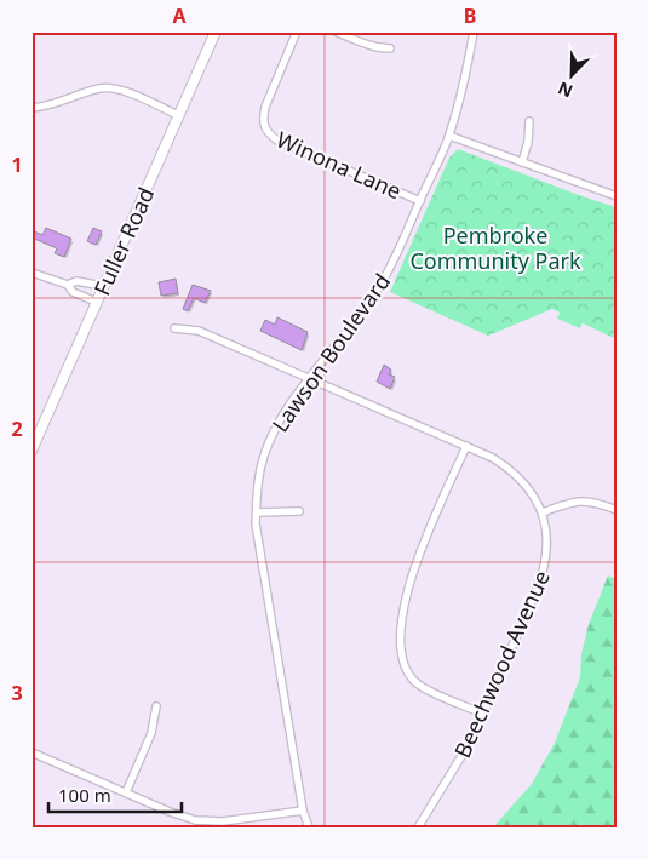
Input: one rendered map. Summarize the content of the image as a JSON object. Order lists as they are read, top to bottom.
{
  "streets": {
    "street": [
      "Winona Lane",
      "Fuller Road",
      "Lawson Boulevard",
      "Beechwood Avenue"
    ]
  },
  "crossings": [
    ["Winona Lane", "Lawson Boulevard"],
    ["Lawson Boulevard", "Beechwood Avenue"]
  ],
  "parks": ["Pembroke Community Park"],
  "scale_bar": "100 m",
  "north": "bottom left",
  "grid": {
    "columns": ["A", "B"],
    "rows": ["1", "2", "3"]
  }
}
